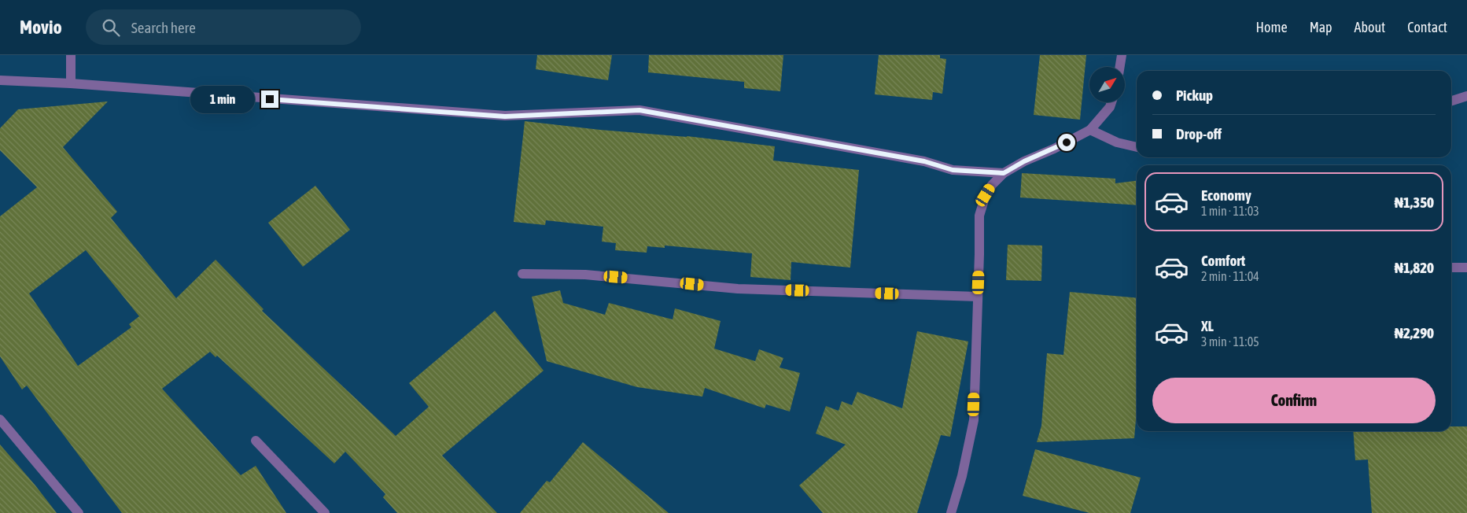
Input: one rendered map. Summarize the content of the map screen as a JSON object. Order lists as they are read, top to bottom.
{
  "north": "top right",
  "page": {
    "header": "Movio",
    "search": "Search here",
    "nav": [
      "Home",
      "Map",
      "About",
      "Contact"
    ],
    "banner": ["Pickup", "Drop-off"],
    "bubble": "1 min",
    "list": [
      {
        "name": "Economy",
        "note": "1 min · 11:03",
        "value": "₦1,350"
      },
      {
        "name": "Comfort",
        "note": "2 min · 11:04",
        "value": "₦1,820"
      },
      {
        "name": "XL",
        "note": "3 min · 11:05",
        "value": "₦2,290"
      }
    ],
    "buttons": "Confirm"
  }
}
